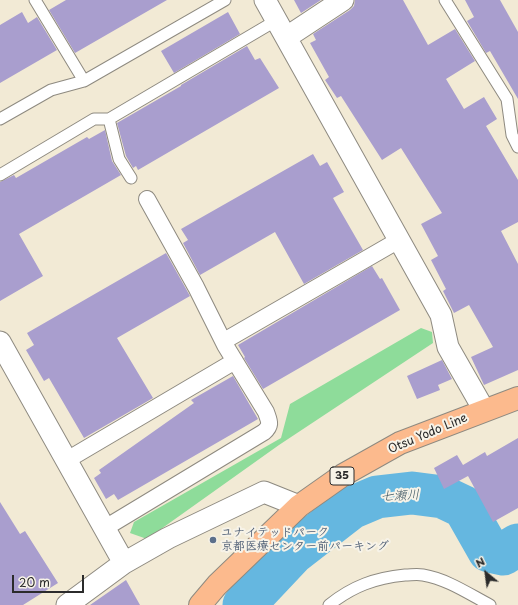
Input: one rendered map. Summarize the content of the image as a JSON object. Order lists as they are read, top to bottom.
{
  "streets": {
    "main road": ["Otsu Yodo Line", "35"]
  },
  "water": ["七瀬川"],
  "places": ["ユナイテッドパーク 京都医療センター前パーキング"],
  "scale_bar": "20 m",
  "north": "top left"
}
